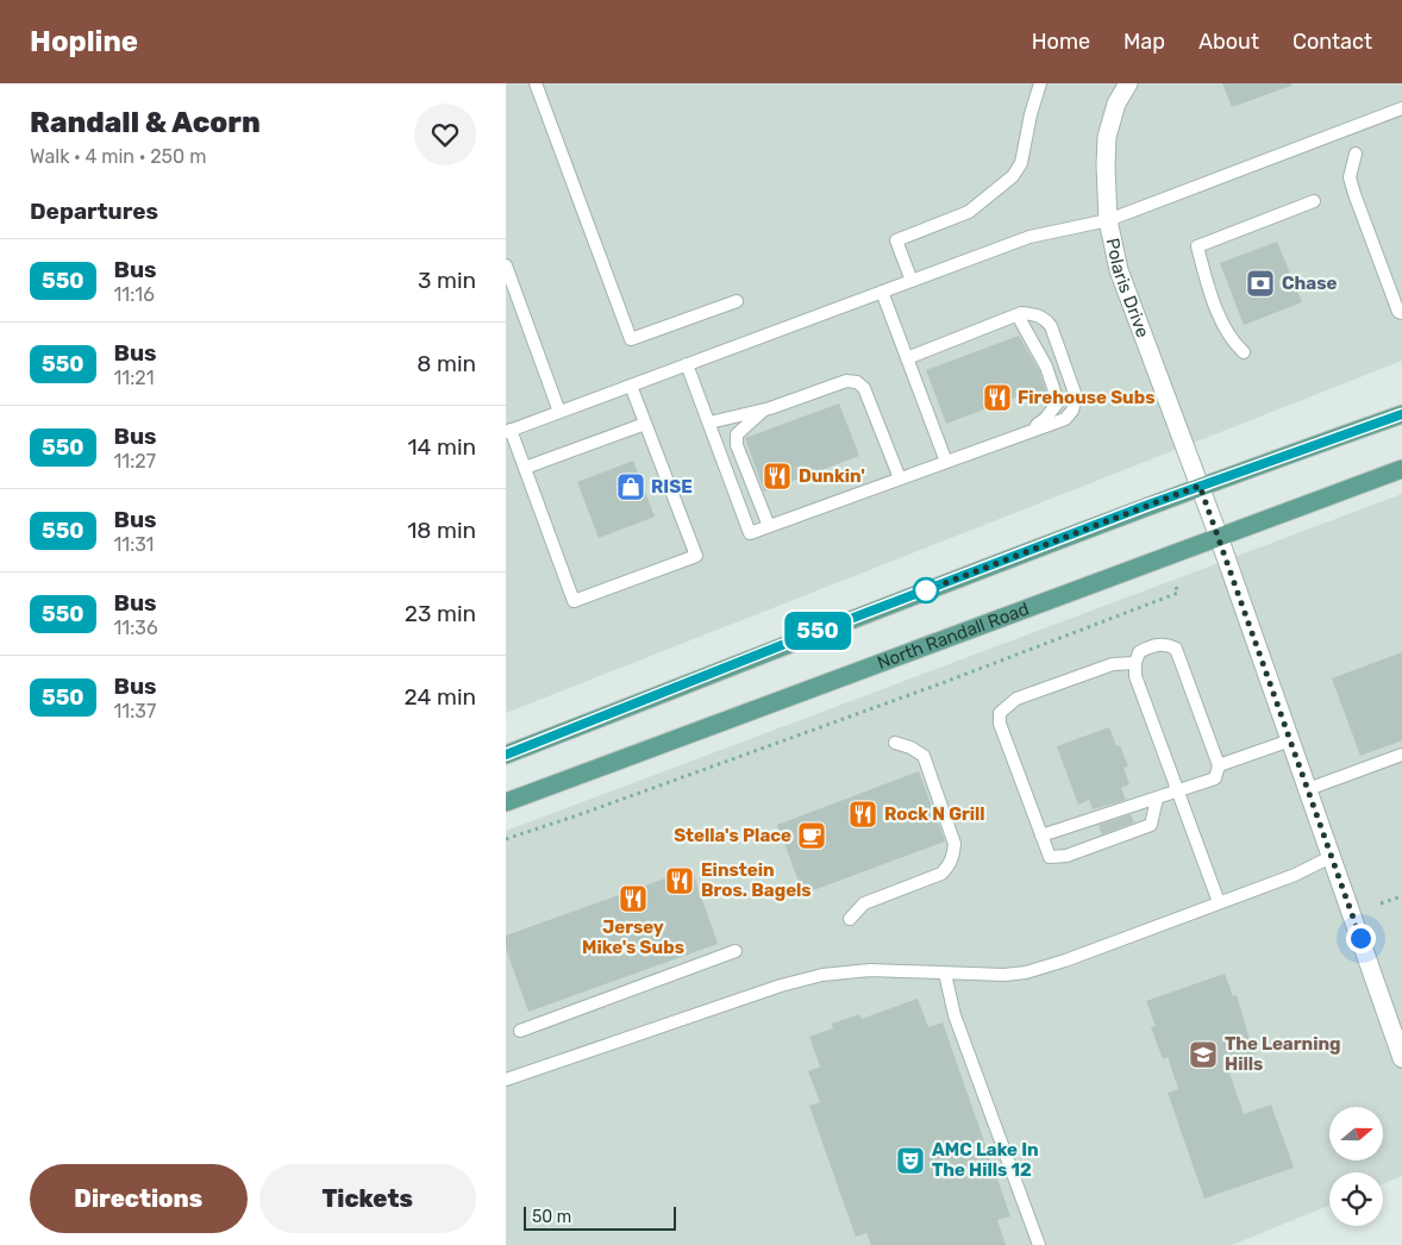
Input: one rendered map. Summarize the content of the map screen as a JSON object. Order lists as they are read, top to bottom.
{
  "streets": {
    "main road": ["North Randall Road"],
    "street": ["Polaris Drive"]
  },
  "crossings": [
    ["Polaris Drive", "North Randall Road"]
  ],
  "places": {
    "bank": ["Chase"],
    "restaurant": [
      "Firehouse Subs",
      "Dunkin'",
      "Rock N Grill",
      "Einstein Bros. Bagels",
      "Jersey Mike's Subs"
    ],
    "shop": ["RISE"],
    "cafe": ["Stella's Place"],
    "school or university": ["The Learning Hills"],
    "theatre": ["AMC Lake In The Hills 12"]
  },
  "lines": ["bus line 550"],
  "scale_bar": "50 m",
  "north": "right",
  "page": {
    "header": "Hopline",
    "nav": [
      "Home",
      "Map",
      "About",
      "Contact"
    ],
    "heading": [
      ["Randall & Acorn", "Walk · 4 min · 250 m"],
      "Departures"
    ],
    "on_map": "550",
    "list": [
      {
        "mark": "550",
        "name": "Bus",
        "note": "11:16",
        "value": "3 min"
      },
      {
        "mark": "550",
        "name": "Bus",
        "note": "11:21",
        "value": "8 min"
      },
      {
        "mark": "550",
        "name": "Bus",
        "note": "11:27",
        "value": "14 min"
      },
      {
        "mark": "550",
        "name": "Bus",
        "note": "11:31",
        "value": "18 min"
      },
      {
        "mark": "550",
        "name": "Bus",
        "note": "11:36",
        "value": "23 min"
      },
      {
        "mark": "550",
        "name": "Bus",
        "note": "11:37",
        "value": "24 min"
      }
    ],
    "buttons": ["Directions", "Tickets"],
    "scale": "50 m"
  }
}
